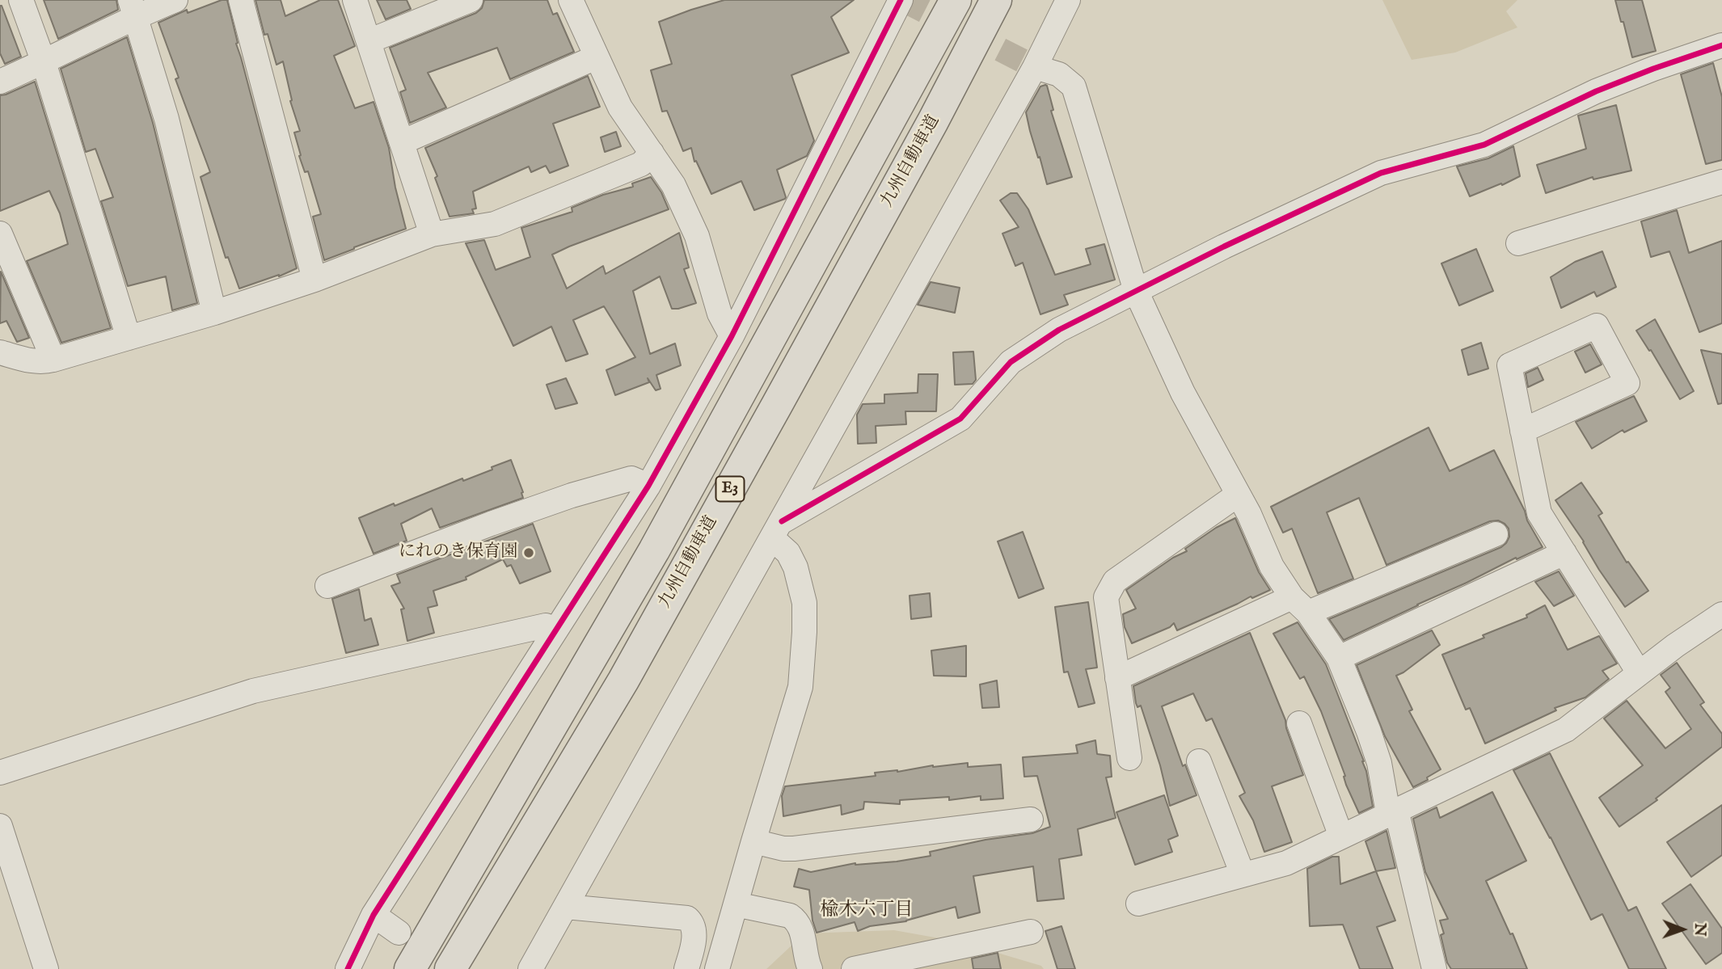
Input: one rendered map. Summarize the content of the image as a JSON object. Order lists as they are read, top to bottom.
{
  "streets": {
    "highway": ["九州自動車道", "E3"]
  },
  "districts": ["楡木六丁目"],
  "places": ["にれのき保育園"],
  "north": "right"
}
